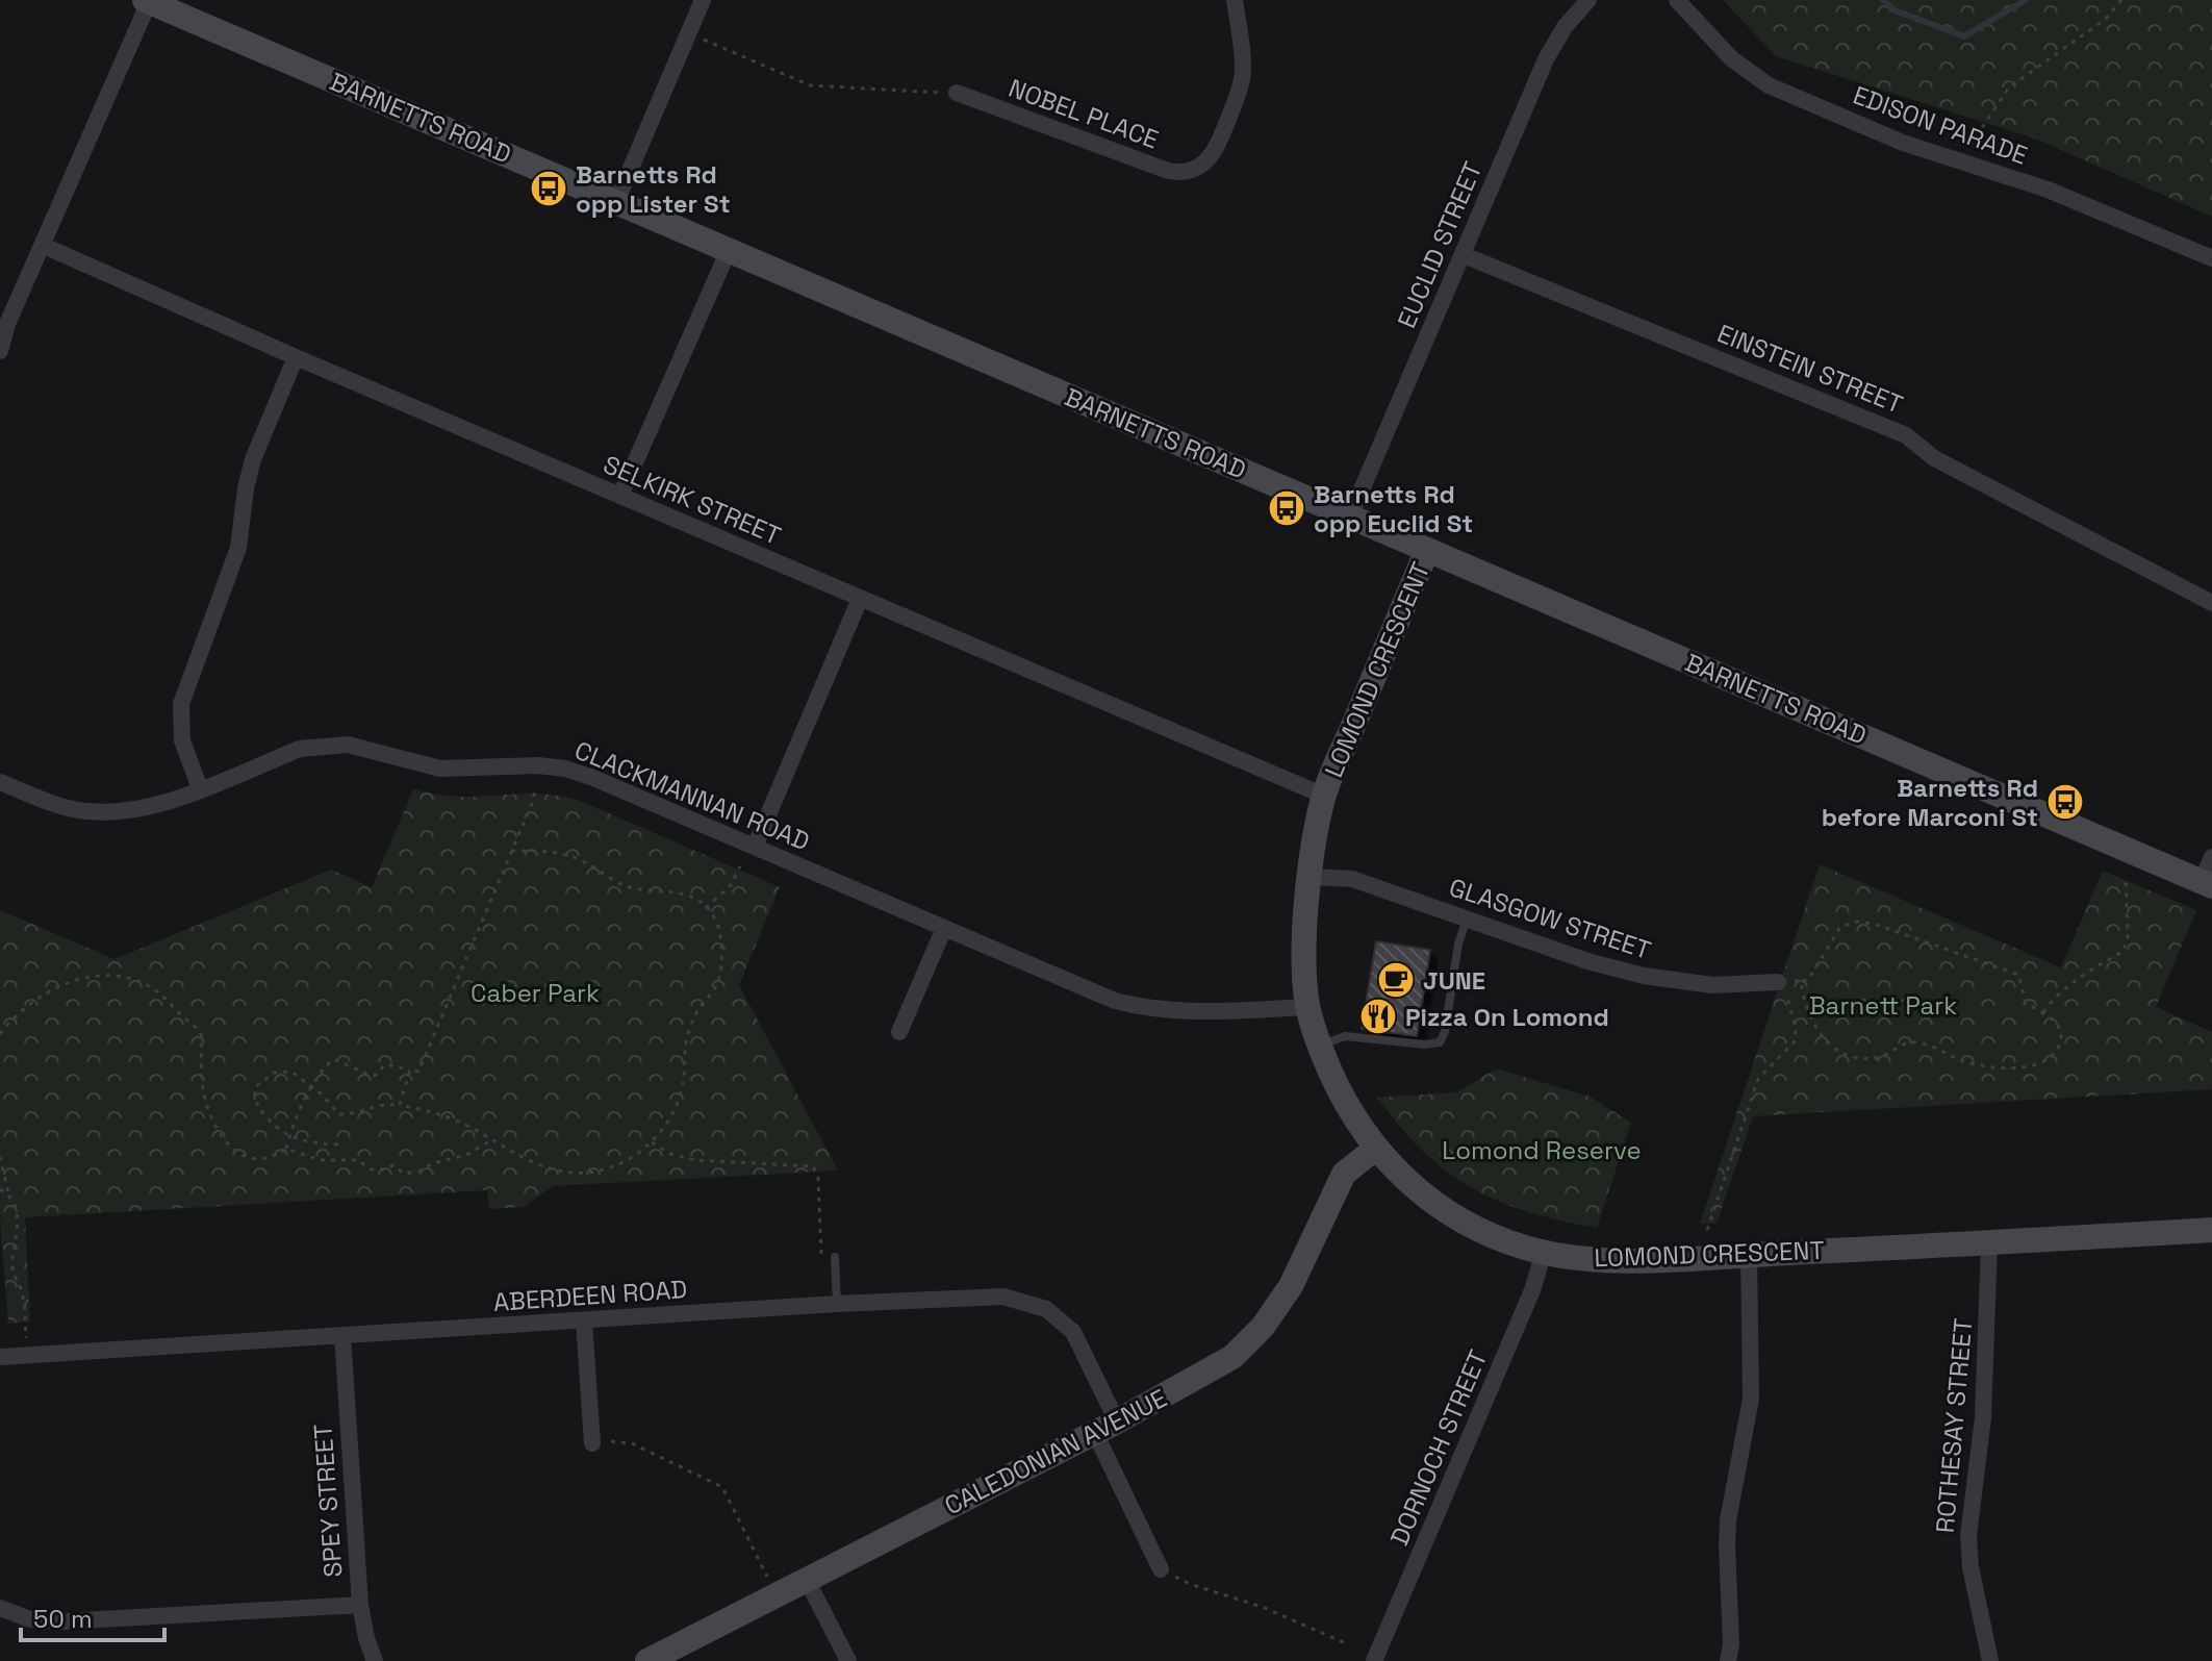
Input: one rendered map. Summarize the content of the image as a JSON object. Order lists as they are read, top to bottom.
{
  "streets": {
    "street": [
      "NOBEL PLACE",
      "BARNETTS ROAD",
      "EDISON PARADE",
      "EUCLID STREET",
      "EINSTEIN STREET",
      "SELKIRK STREET",
      "LOMOND CRESCENT",
      "CLACKMANNAN ROAD",
      "GLASGOW STREET",
      "ABERDEEN ROAD",
      "ROTHESAY STREET",
      "DORNOCH STREET",
      "CALEDONIAN AVENUE",
      "SPEY STREET"
    ]
  },
  "crossings": [
    ["BARNETTS ROAD", "EUCLID STREET"],
    ["BARNETTS ROAD", "LOMOND CRESCENT"],
    ["EUCLID STREET", "EINSTEIN STREET"],
    ["SELKIRK STREET", "LOMOND CRESCENT"],
    ["LOMOND CRESCENT", "CLACKMANNAN ROAD"],
    ["LOMOND CRESCENT", "GLASGOW STREET"],
    ["LOMOND CRESCENT", "ROTHESAY STREET"],
    ["LOMOND CRESCENT", "DORNOCH STREET"],
    ["LOMOND CRESCENT", "CALEDONIAN AVENUE"],
    ["ABERDEEN ROAD", "CALEDONIAN AVENUE"],
    ["ABERDEEN ROAD", "SPEY STREET"]
  ],
  "parks": ["Caber Park", "Barnett Park", "Lomond Reserve"],
  "places": {
    "bus stop": ["Barnetts Rd opp Lister St", "Barnetts Rd opp Euclid St", "Barnetts Rd before Marconi St"],
    "cafe": ["JUNE"],
    "restaurant": ["Pizza On Lomond"]
  },
  "scale_bar": "50 m"
}
